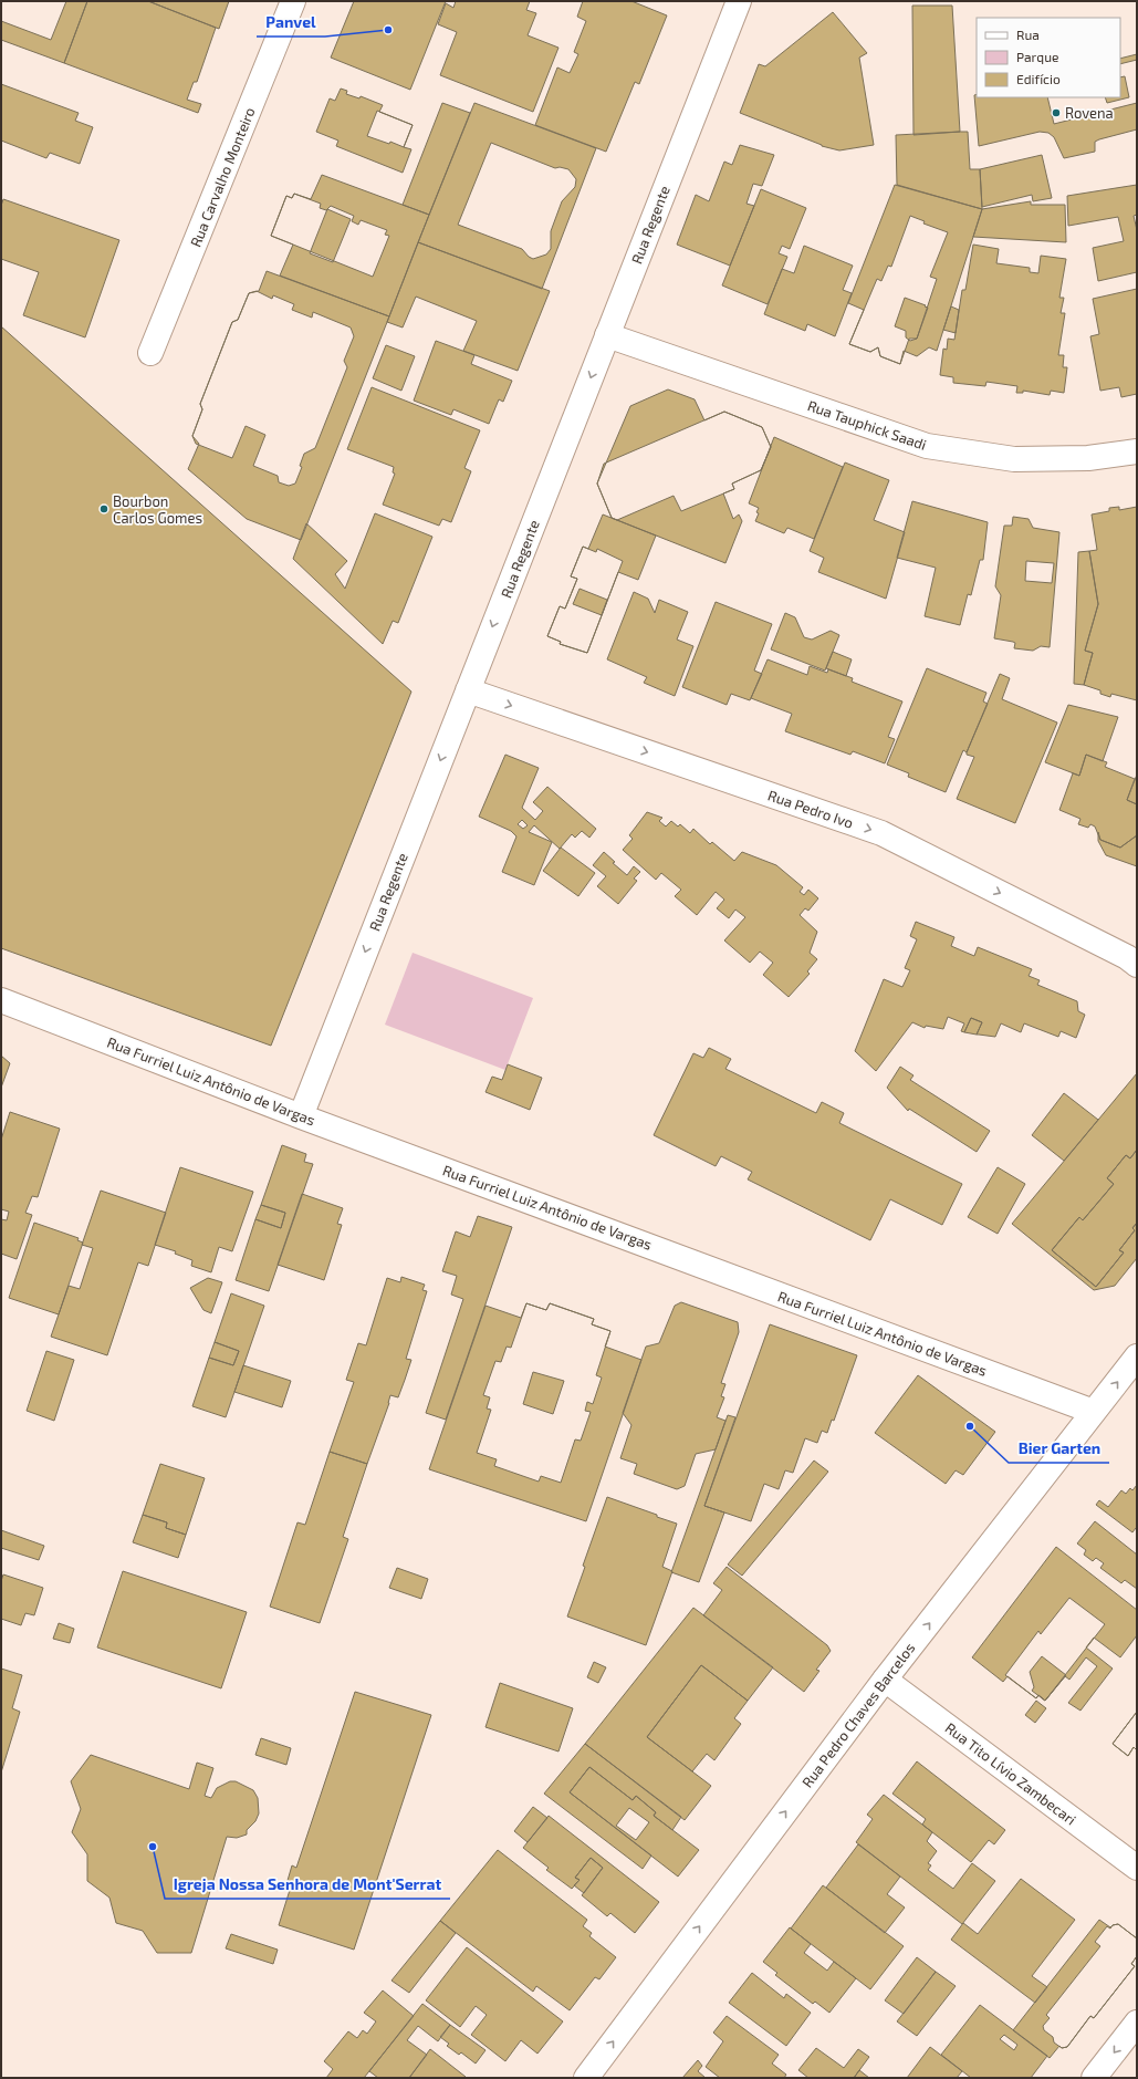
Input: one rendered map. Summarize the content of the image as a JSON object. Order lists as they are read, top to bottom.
{
  "streets": {
    "street": [
      "Rua Carvalho Monteiro",
      "Rua Regente",
      "Rua Tauphick Saadi",
      "Rua Pedro Ivo",
      "Rua Furriel Luiz Antônio de Vargas",
      "Rua Pedro Chaves Barcelos",
      "Rua Tito Lívio Zambecari"
    ]
  },
  "crossings": [
    ["Rua Regente", "Rua Tauphick Saadi"],
    ["Rua Regente", "Rua Pedro Ivo"],
    ["Rua Regente", "Rua Furriel Luiz Antônio de Vargas"],
    ["Rua Furriel Luiz Antônio de Vargas", "Rua Pedro Chaves Barcelos"],
    ["Rua Pedro Chaves Barcelos", "Rua Tito Lívio Zambecari"]
  ],
  "one_way": ["Rua Regente", "Rua Pedro Ivo", "Rua Pedro Chaves Barcelos"],
  "places": [
    "Panvel",
    "Rovena",
    "Bourbon Carlos Gomes",
    "Bier Garten",
    "Igreja Nossa Senhora de Mont'Serrat"
  ],
  "legend": ["Rua", "Parque", "Edifício"]
}
